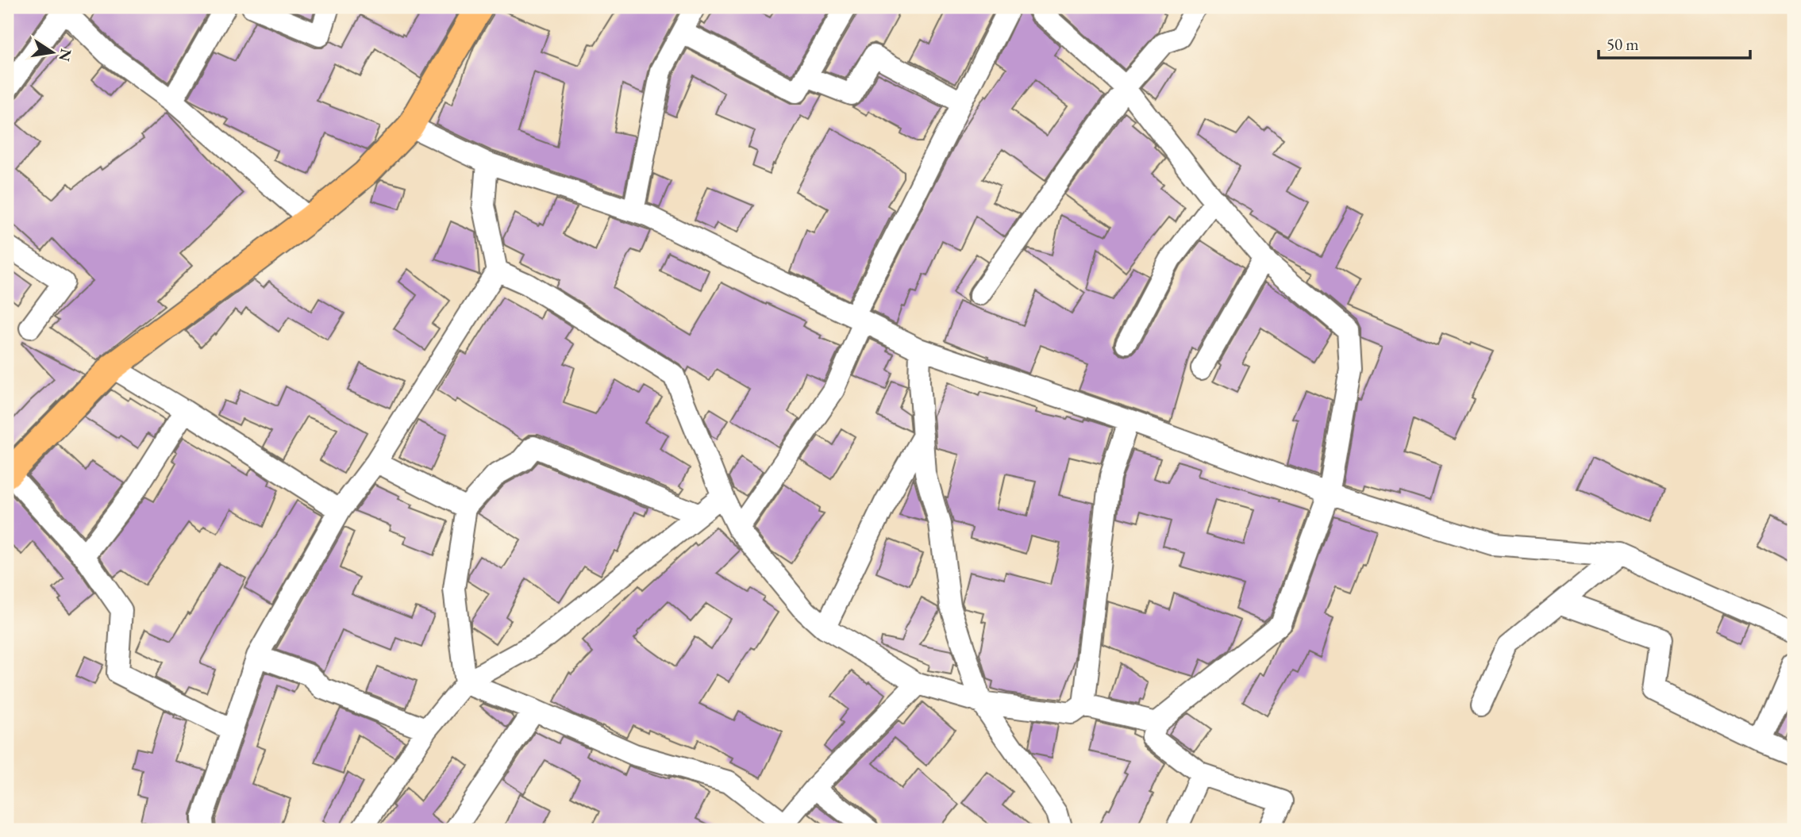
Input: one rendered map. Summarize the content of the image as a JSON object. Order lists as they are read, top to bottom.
{
  "scale_bar": "50 m",
  "north": "right"
}
